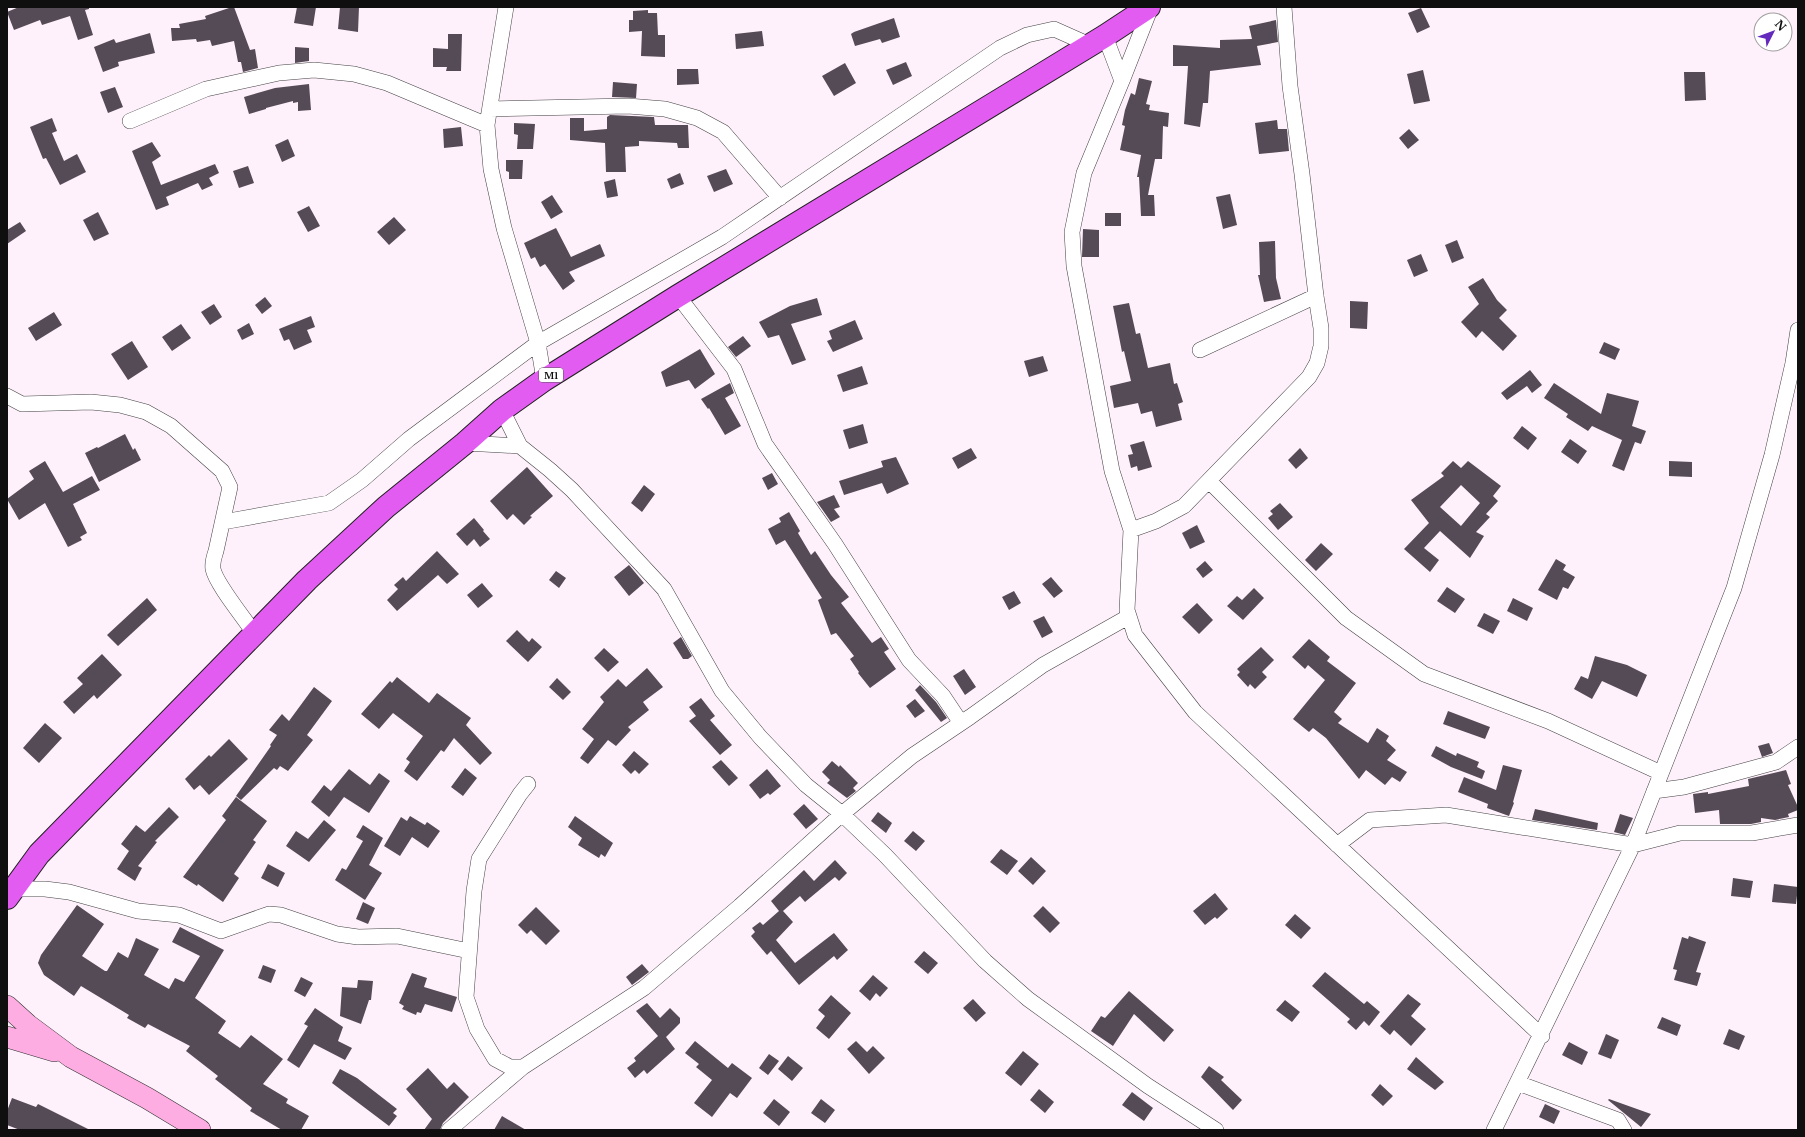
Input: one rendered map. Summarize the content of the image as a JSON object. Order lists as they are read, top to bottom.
{
  "streets": {
    "highway": ["M1"]
  },
  "north": "top right"
}
